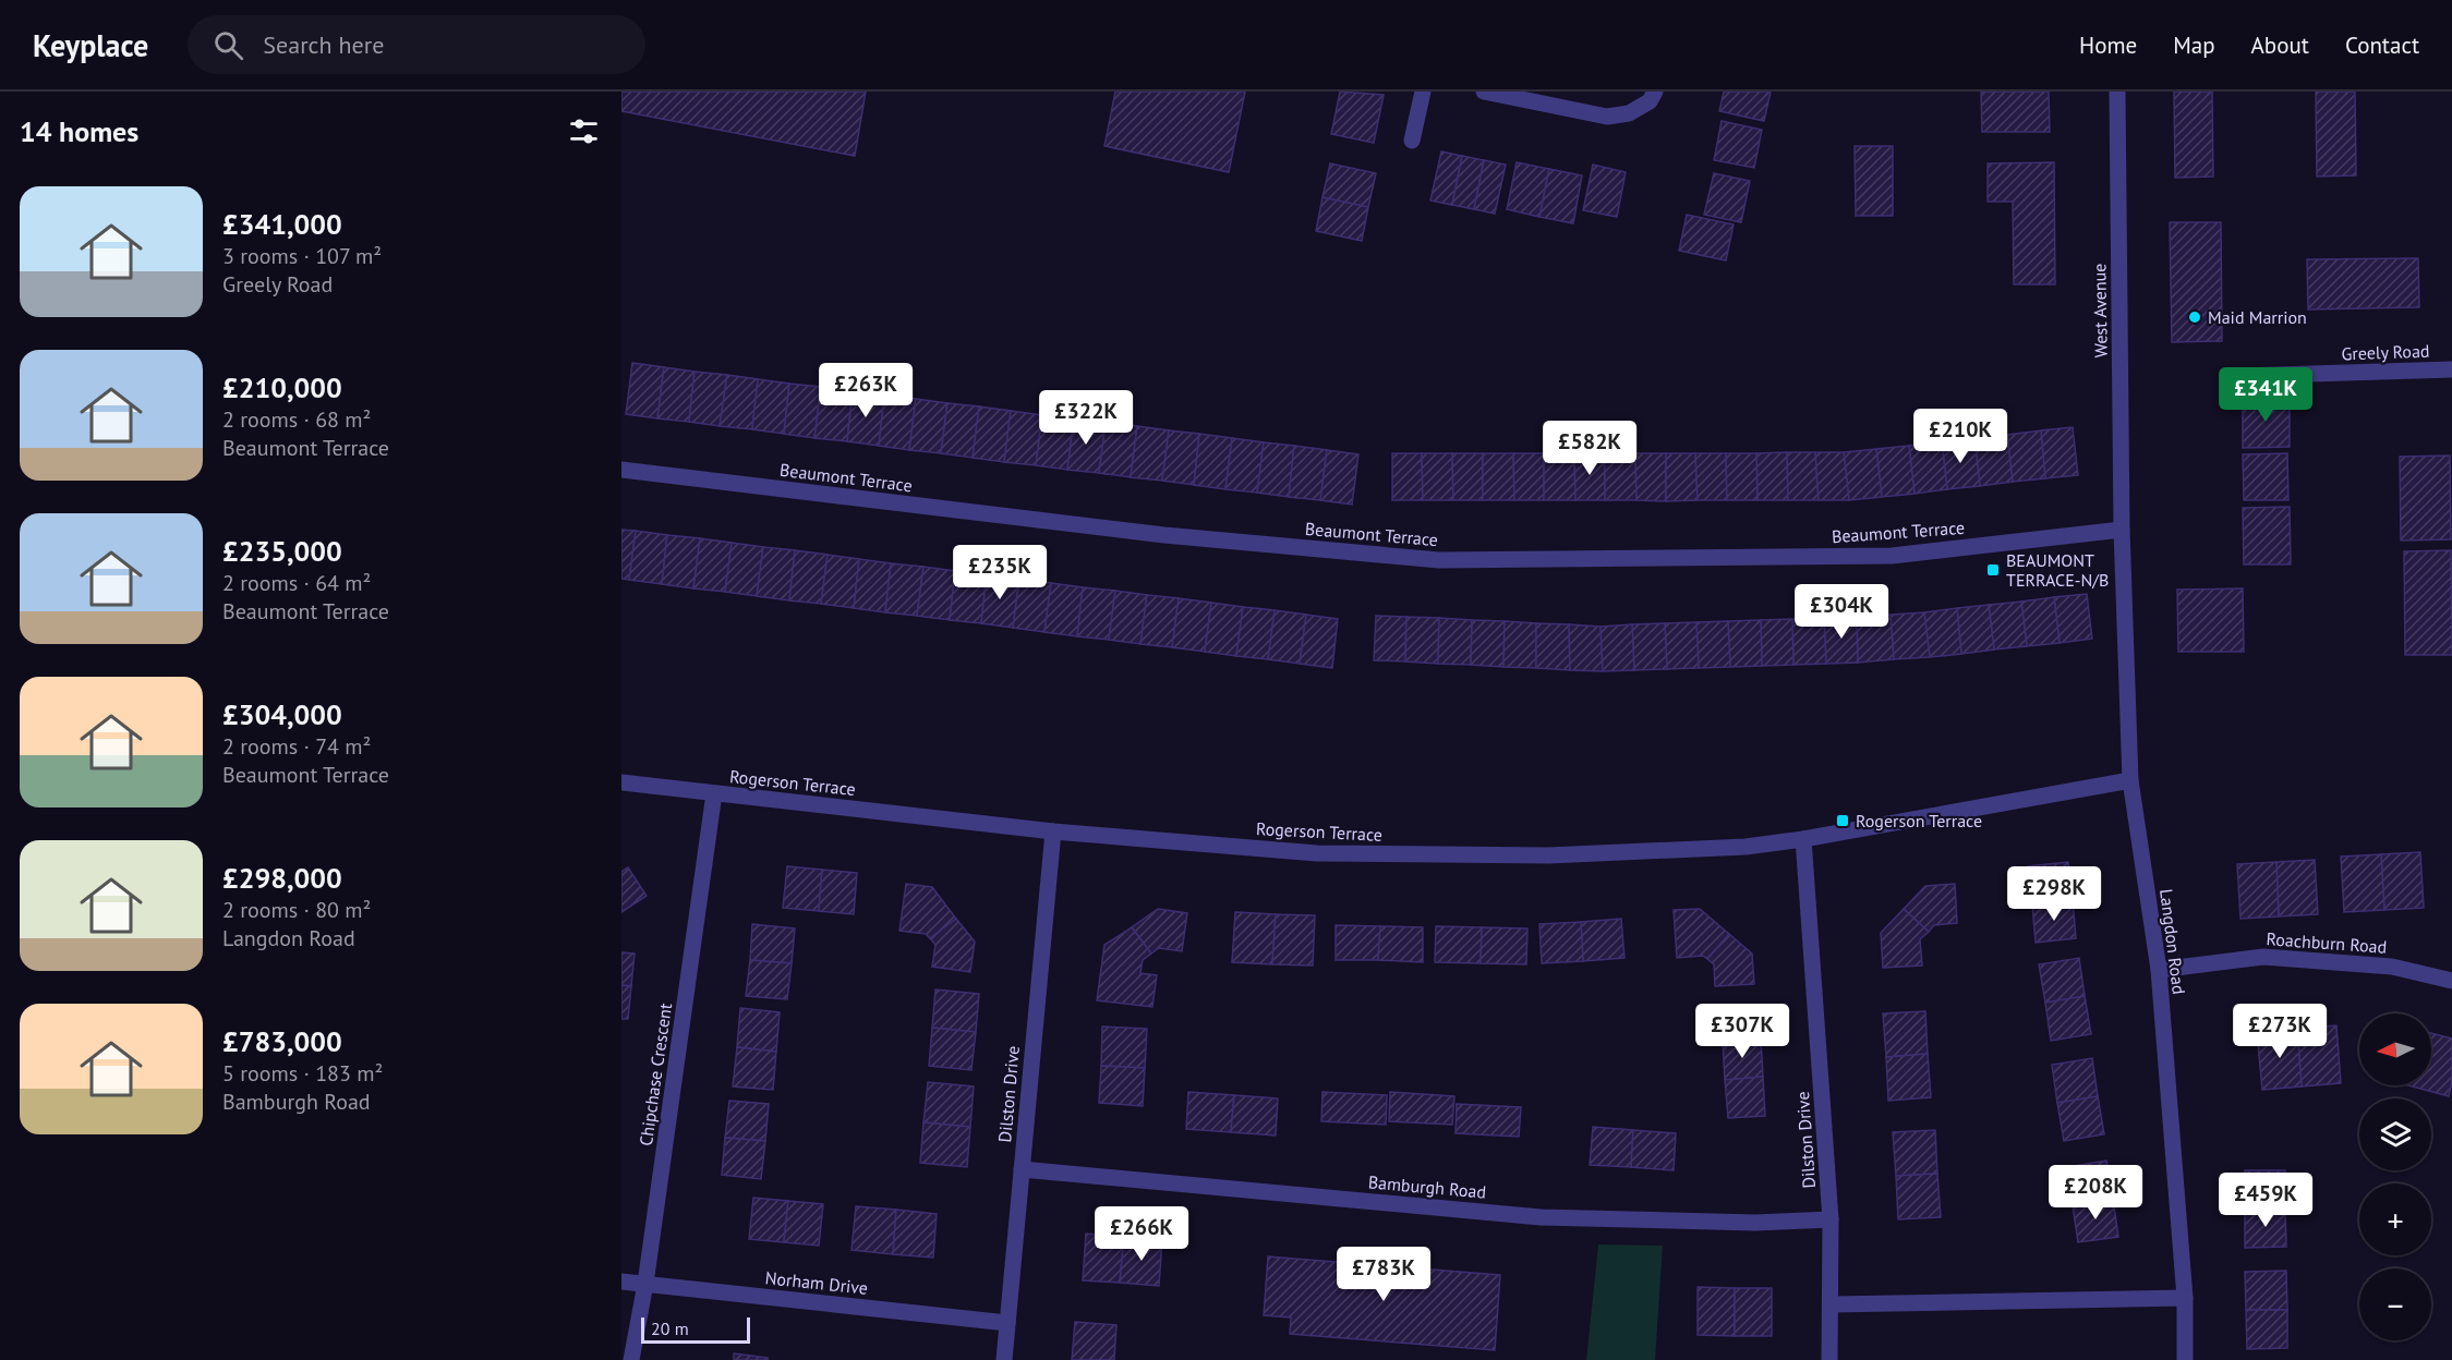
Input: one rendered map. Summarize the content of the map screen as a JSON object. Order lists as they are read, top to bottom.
{
  "streets": {
    "street": [
      "West Avenue",
      "Greely Road",
      "Beaumont Terrace",
      "Rogerson Terrace",
      "Langdon Road",
      "Roachburn Road",
      "Chipchase Crescent",
      "Dilston Drive",
      "Bamburgh Road",
      "Norham Drive"
    ]
  },
  "crossings": [
    ["West Avenue", "Beaumont Terrace"],
    ["West Avenue", "Langdon Road"],
    ["Beaumont Terrace", "Langdon Road"],
    ["Rogerson Terrace", "Langdon Road"],
    ["Rogerson Terrace", "Chipchase Crescent"],
    ["Rogerson Terrace", "Dilston Drive"],
    ["Langdon Road", "Roachburn Road"],
    ["Chipchase Crescent", "Norham Drive"],
    ["Dilston Drive", "Bamburgh Road"],
    ["Dilston Drive", "Norham Drive"]
  ],
  "places": {
    "other": ["Maid Marrion"],
    "transit": ["BEAUMONT TERRACE-N/B", "Rogerson Terrace"]
  },
  "scale_bar": "20 m",
  "north": "left",
  "page": {
    "header": "Keyplace",
    "search": "Search here",
    "nav": [
      "Home",
      "Map",
      "About",
      "Contact"
    ],
    "heading": "14 homes",
    "list": [
      {
        "name": "£341,000",
        "note": "3 rooms · 107 m² · Greely Road"
      },
      {
        "name": "£210,000",
        "note": "2 rooms · 68 m² · Beaumont Terrace"
      },
      {
        "name": "£235,000",
        "note": "2 rooms · 64 m² · Beaumont Terrace"
      },
      {
        "name": "£304,000",
        "note": "2 rooms · 74 m² · Beaumont Terrace"
      },
      {
        "name": "£298,000",
        "note": "2 rooms · 80 m² · Langdon Road"
      },
      {
        "name": "£783,000",
        "note": "5 rooms · 183 m² · Bamburgh Road"
      }
    ],
    "price": [
      "£263K",
      "£341K",
      "£322K",
      "£210K",
      "£582K",
      "£235K",
      "£304K",
      "£298K",
      "£307K",
      "£273K",
      "£208K",
      "£459K",
      "£266K",
      "£783K"
    ],
    "map_buttons": ["+", "−"],
    "scale": "20 m"
  }
}
